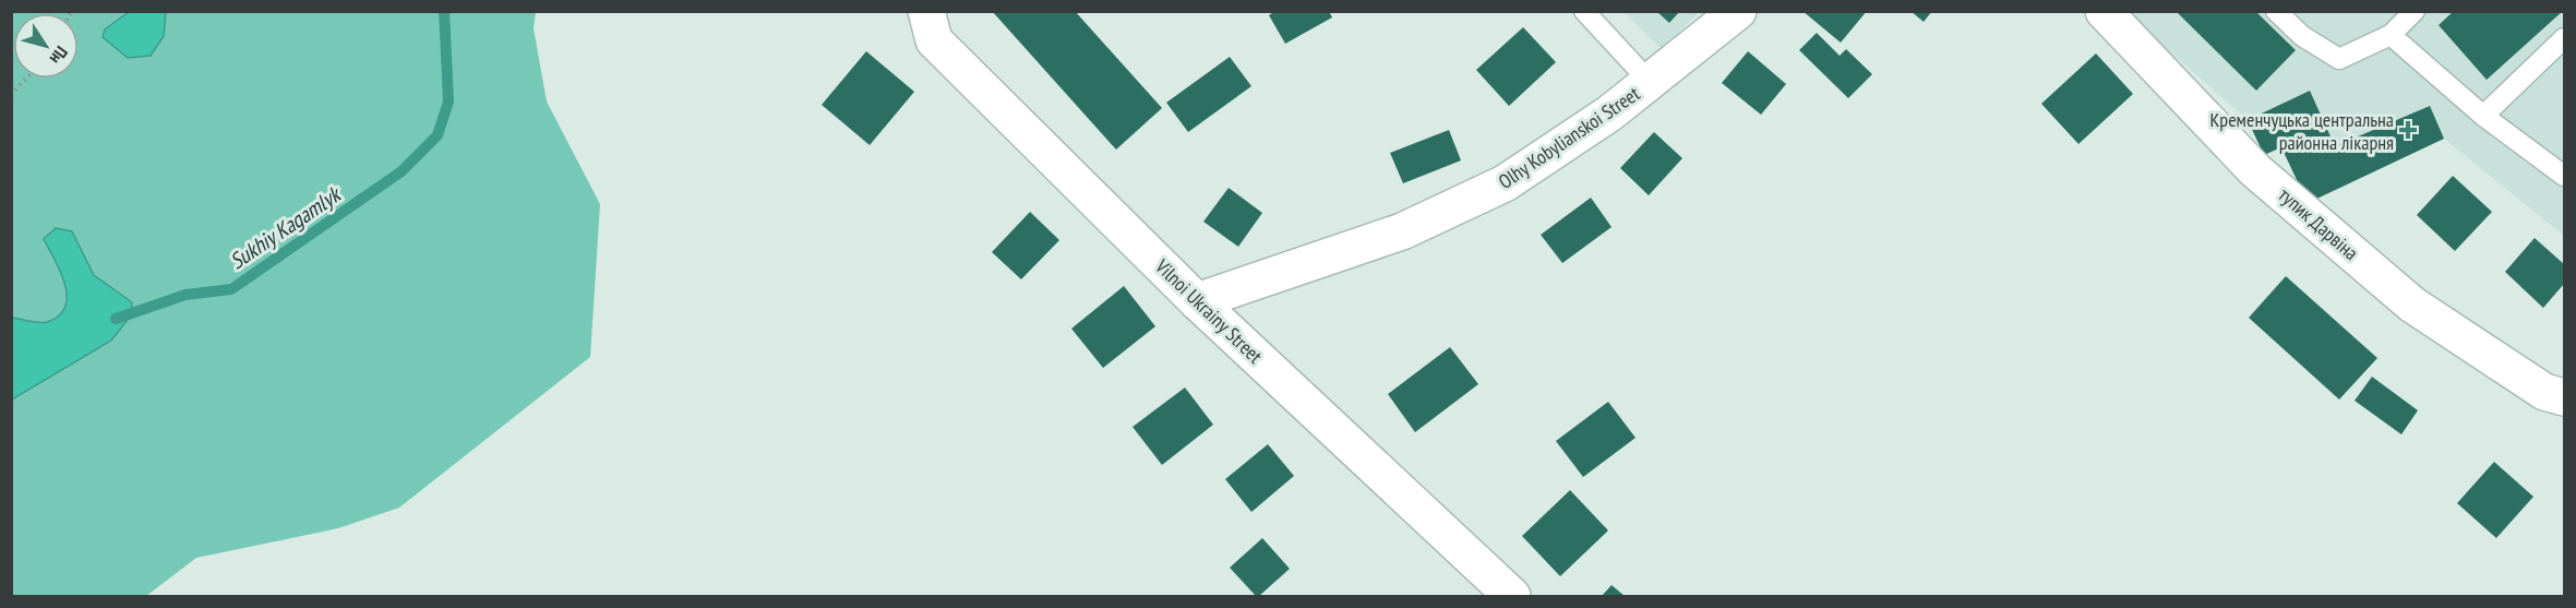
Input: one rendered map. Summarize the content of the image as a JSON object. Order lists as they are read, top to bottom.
{
  "streets": {
    "street": ["Olhy Kobylianskoi Street", "тупик Дарвіна", "Vilnoi Ukrainy Street"]
  },
  "crossings": [
    ["Olhy Kobylianskoi Street", "Vilnoi Ukrainy Street"]
  ],
  "water": ["Sukhiy Kagamlyk"],
  "places": {
    "health": ["Кременчуцька центральна районна лікарня"]
  },
  "north": "bottom right"
}
